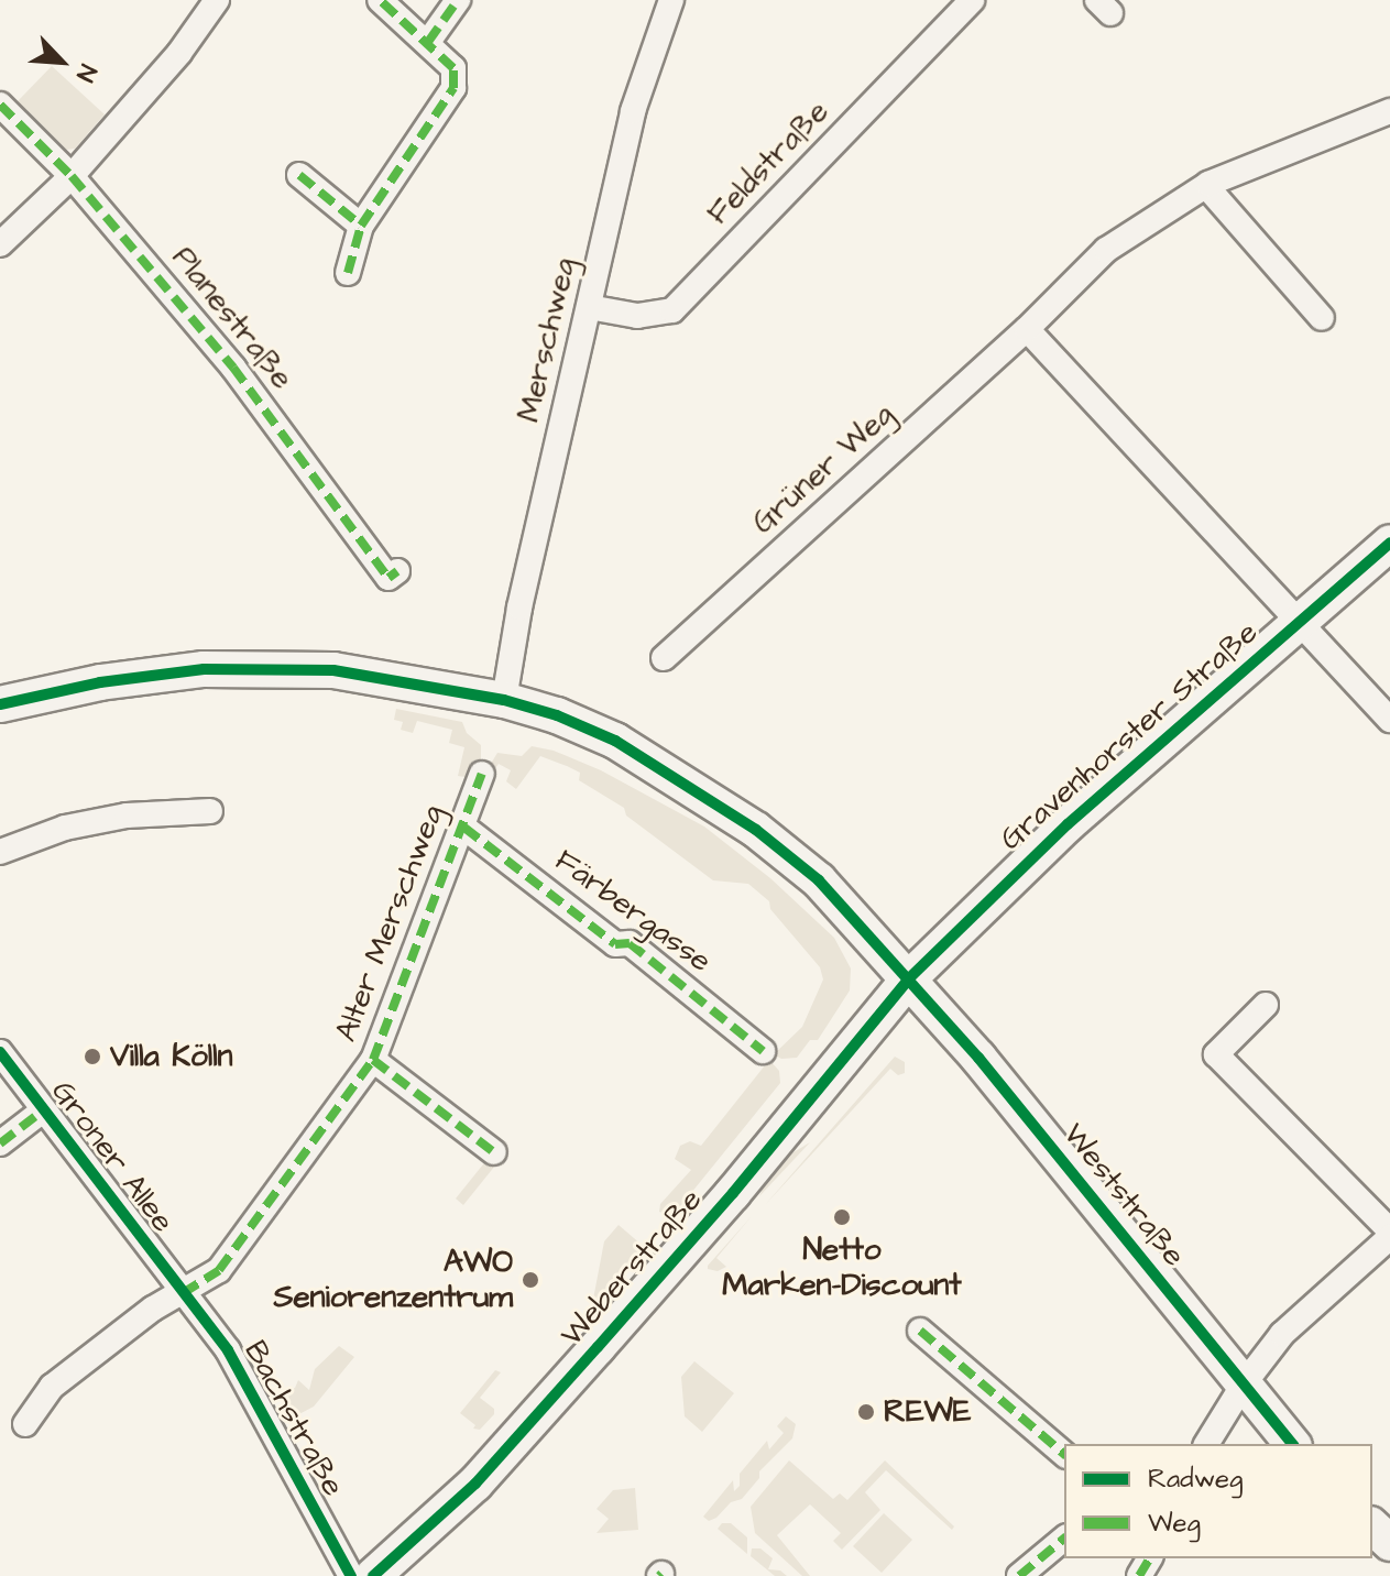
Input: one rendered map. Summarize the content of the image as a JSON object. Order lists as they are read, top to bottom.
{
  "streets": {
    "main road": ["Gravenhorster Straße", "Weststraße", "Weberstraße"],
    "street": [
      "Feldstraße",
      "Planestraße",
      "Merschweg",
      "Grüner Weg",
      "Färbergasse",
      "Alter Merschweg",
      "Groner Allee",
      "Bachstraße"
    ]
  },
  "crossings": [
    ["Feldstraße", "Merschweg"],
    ["Merschweg", "Weststraße"],
    ["Gravenhorster Straße", "Weststraße"],
    ["Gravenhorster Straße", "Weberstraße"],
    ["Färbergasse", "Alter Merschweg"],
    ["Alter Merschweg", "Groner Allee"],
    ["Alter Merschweg", "Bachstraße"],
    ["Groner Allee", "Bachstraße"],
    ["Weststraße", "Weberstraße"]
  ],
  "places": [
    "Villa Kölln",
    "Netto Marken-Discount",
    "AWO Seniorenzentrum",
    "REWE"
  ],
  "legend": ["Radweg", "Weg"],
  "north": "bottom right"
}
